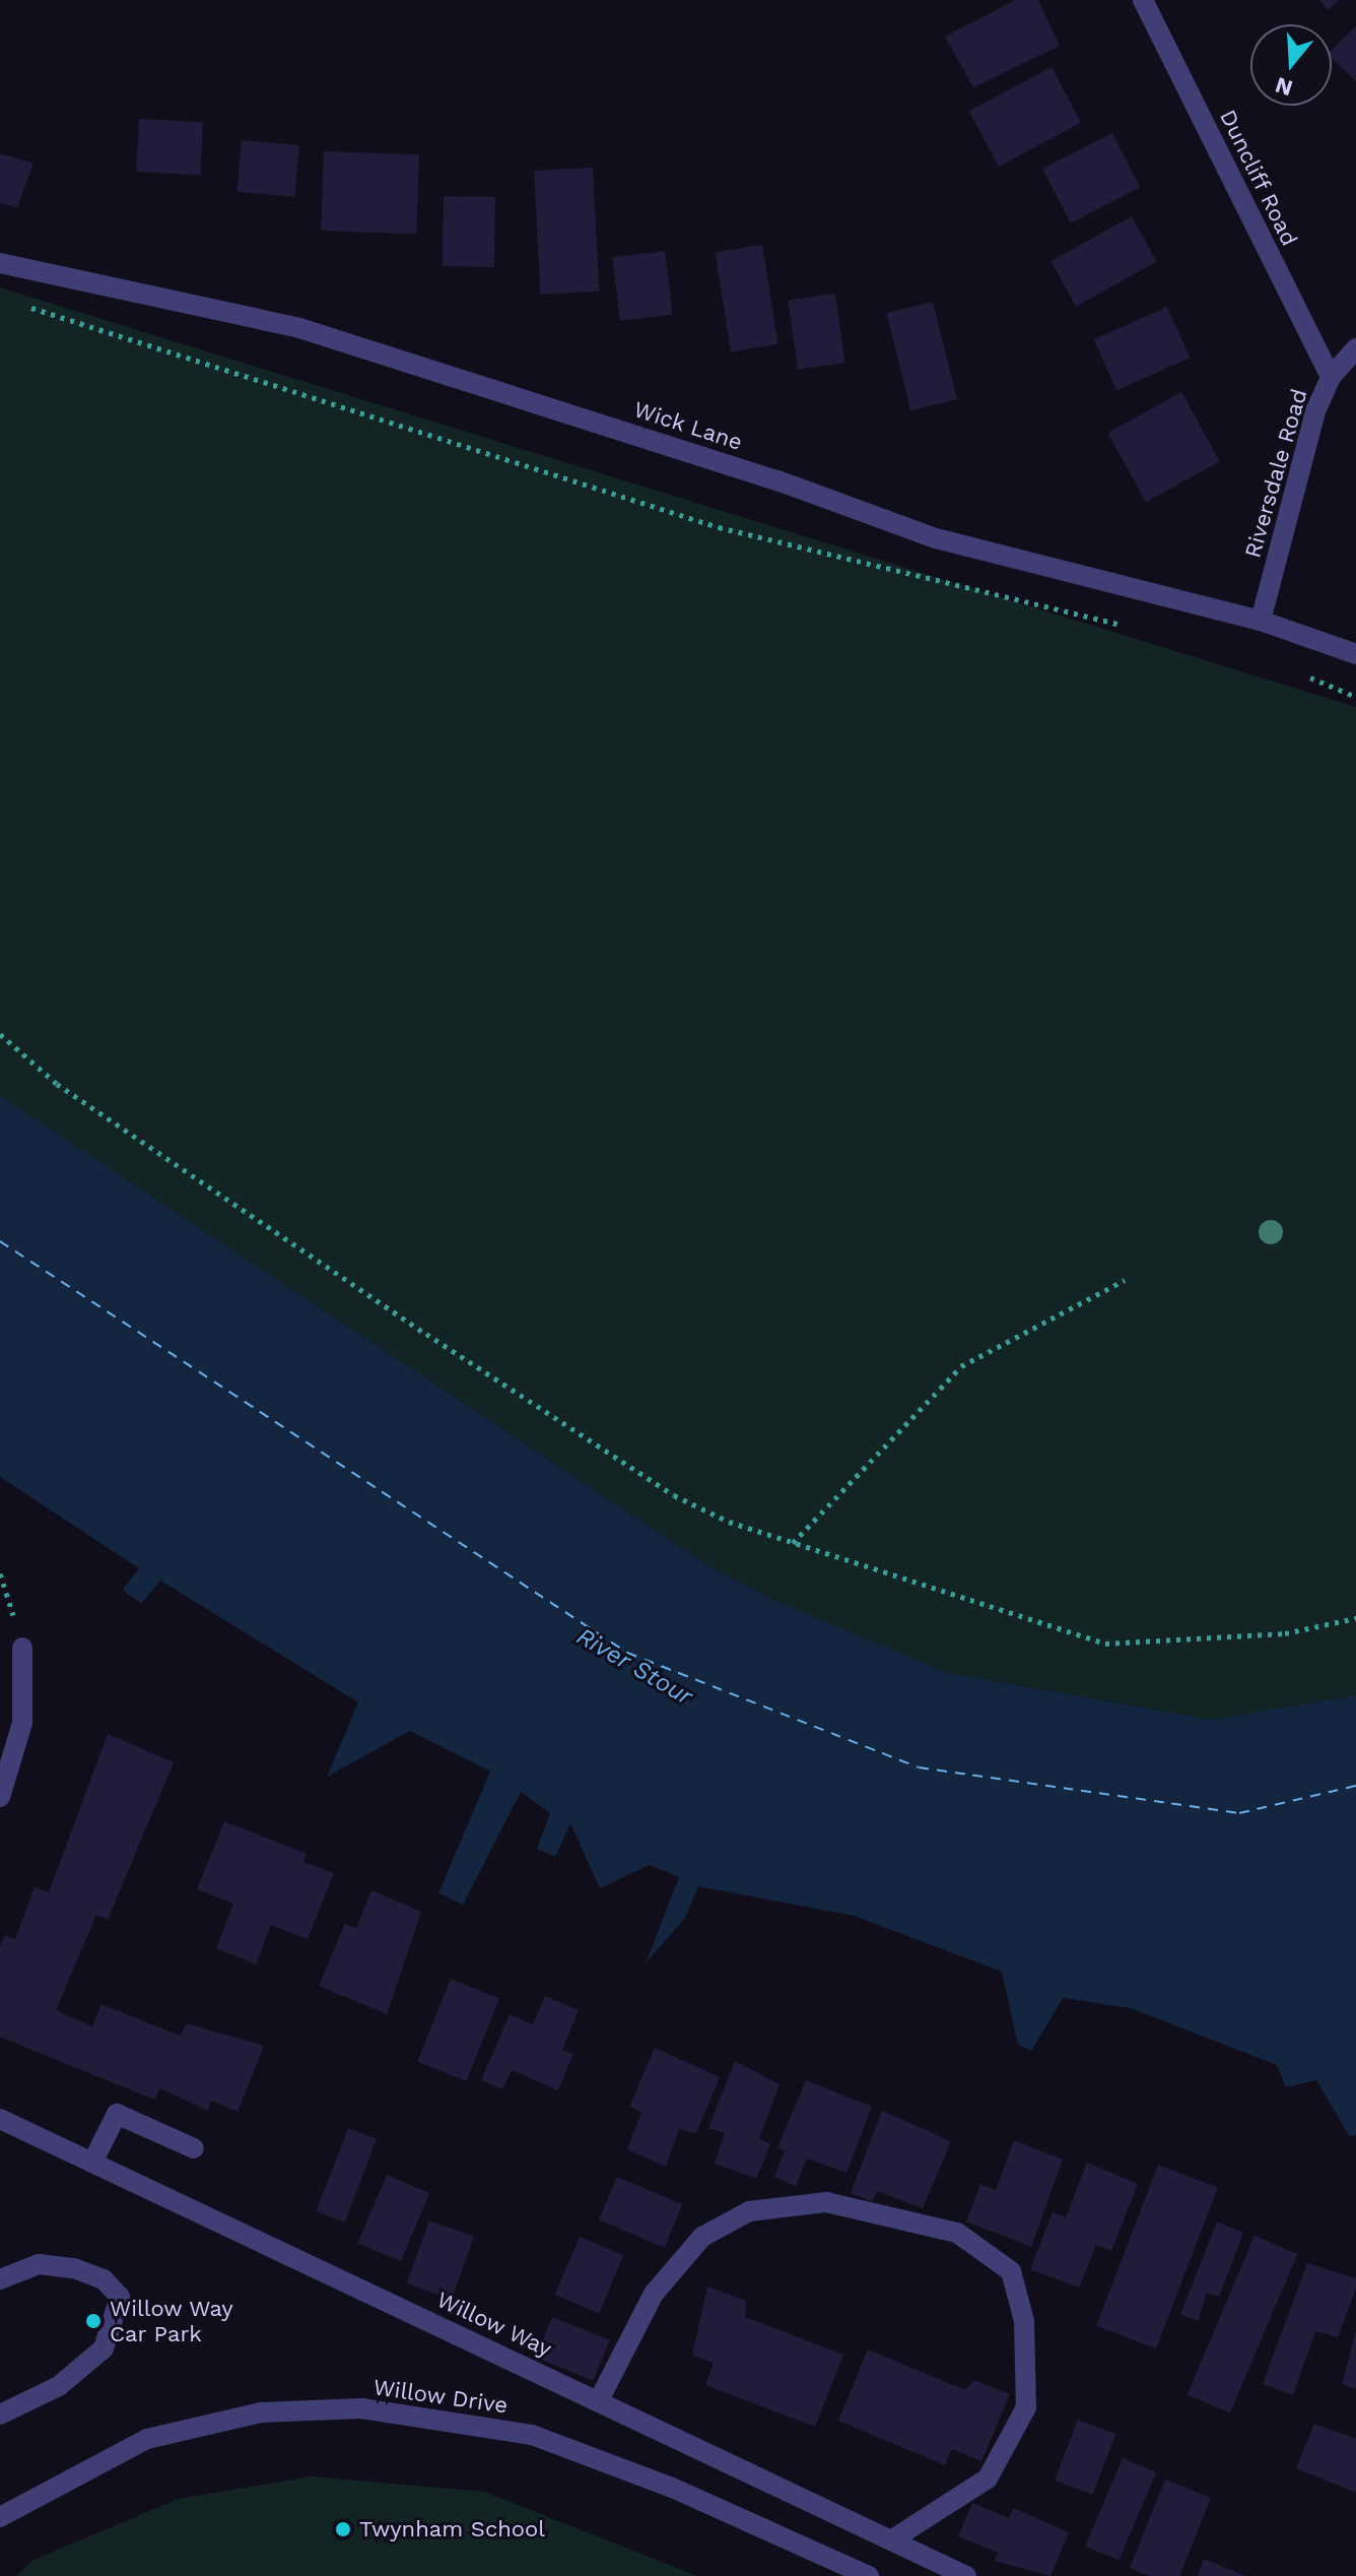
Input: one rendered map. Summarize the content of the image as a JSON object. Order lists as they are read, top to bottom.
{
  "streets": {
    "street": [
      "Duncliff Road",
      "Wick Lane",
      "Riversdale Road",
      "Willow Way",
      "Willow Drive"
    ]
  },
  "crossings": [
    ["Duncliff Road", "Riversdale Road"],
    ["Wick Lane", "Riversdale Road"]
  ],
  "water": ["River Stour"],
  "places": ["Willow Way Car Park", "Twynham School"],
  "north": "bottom"
}
